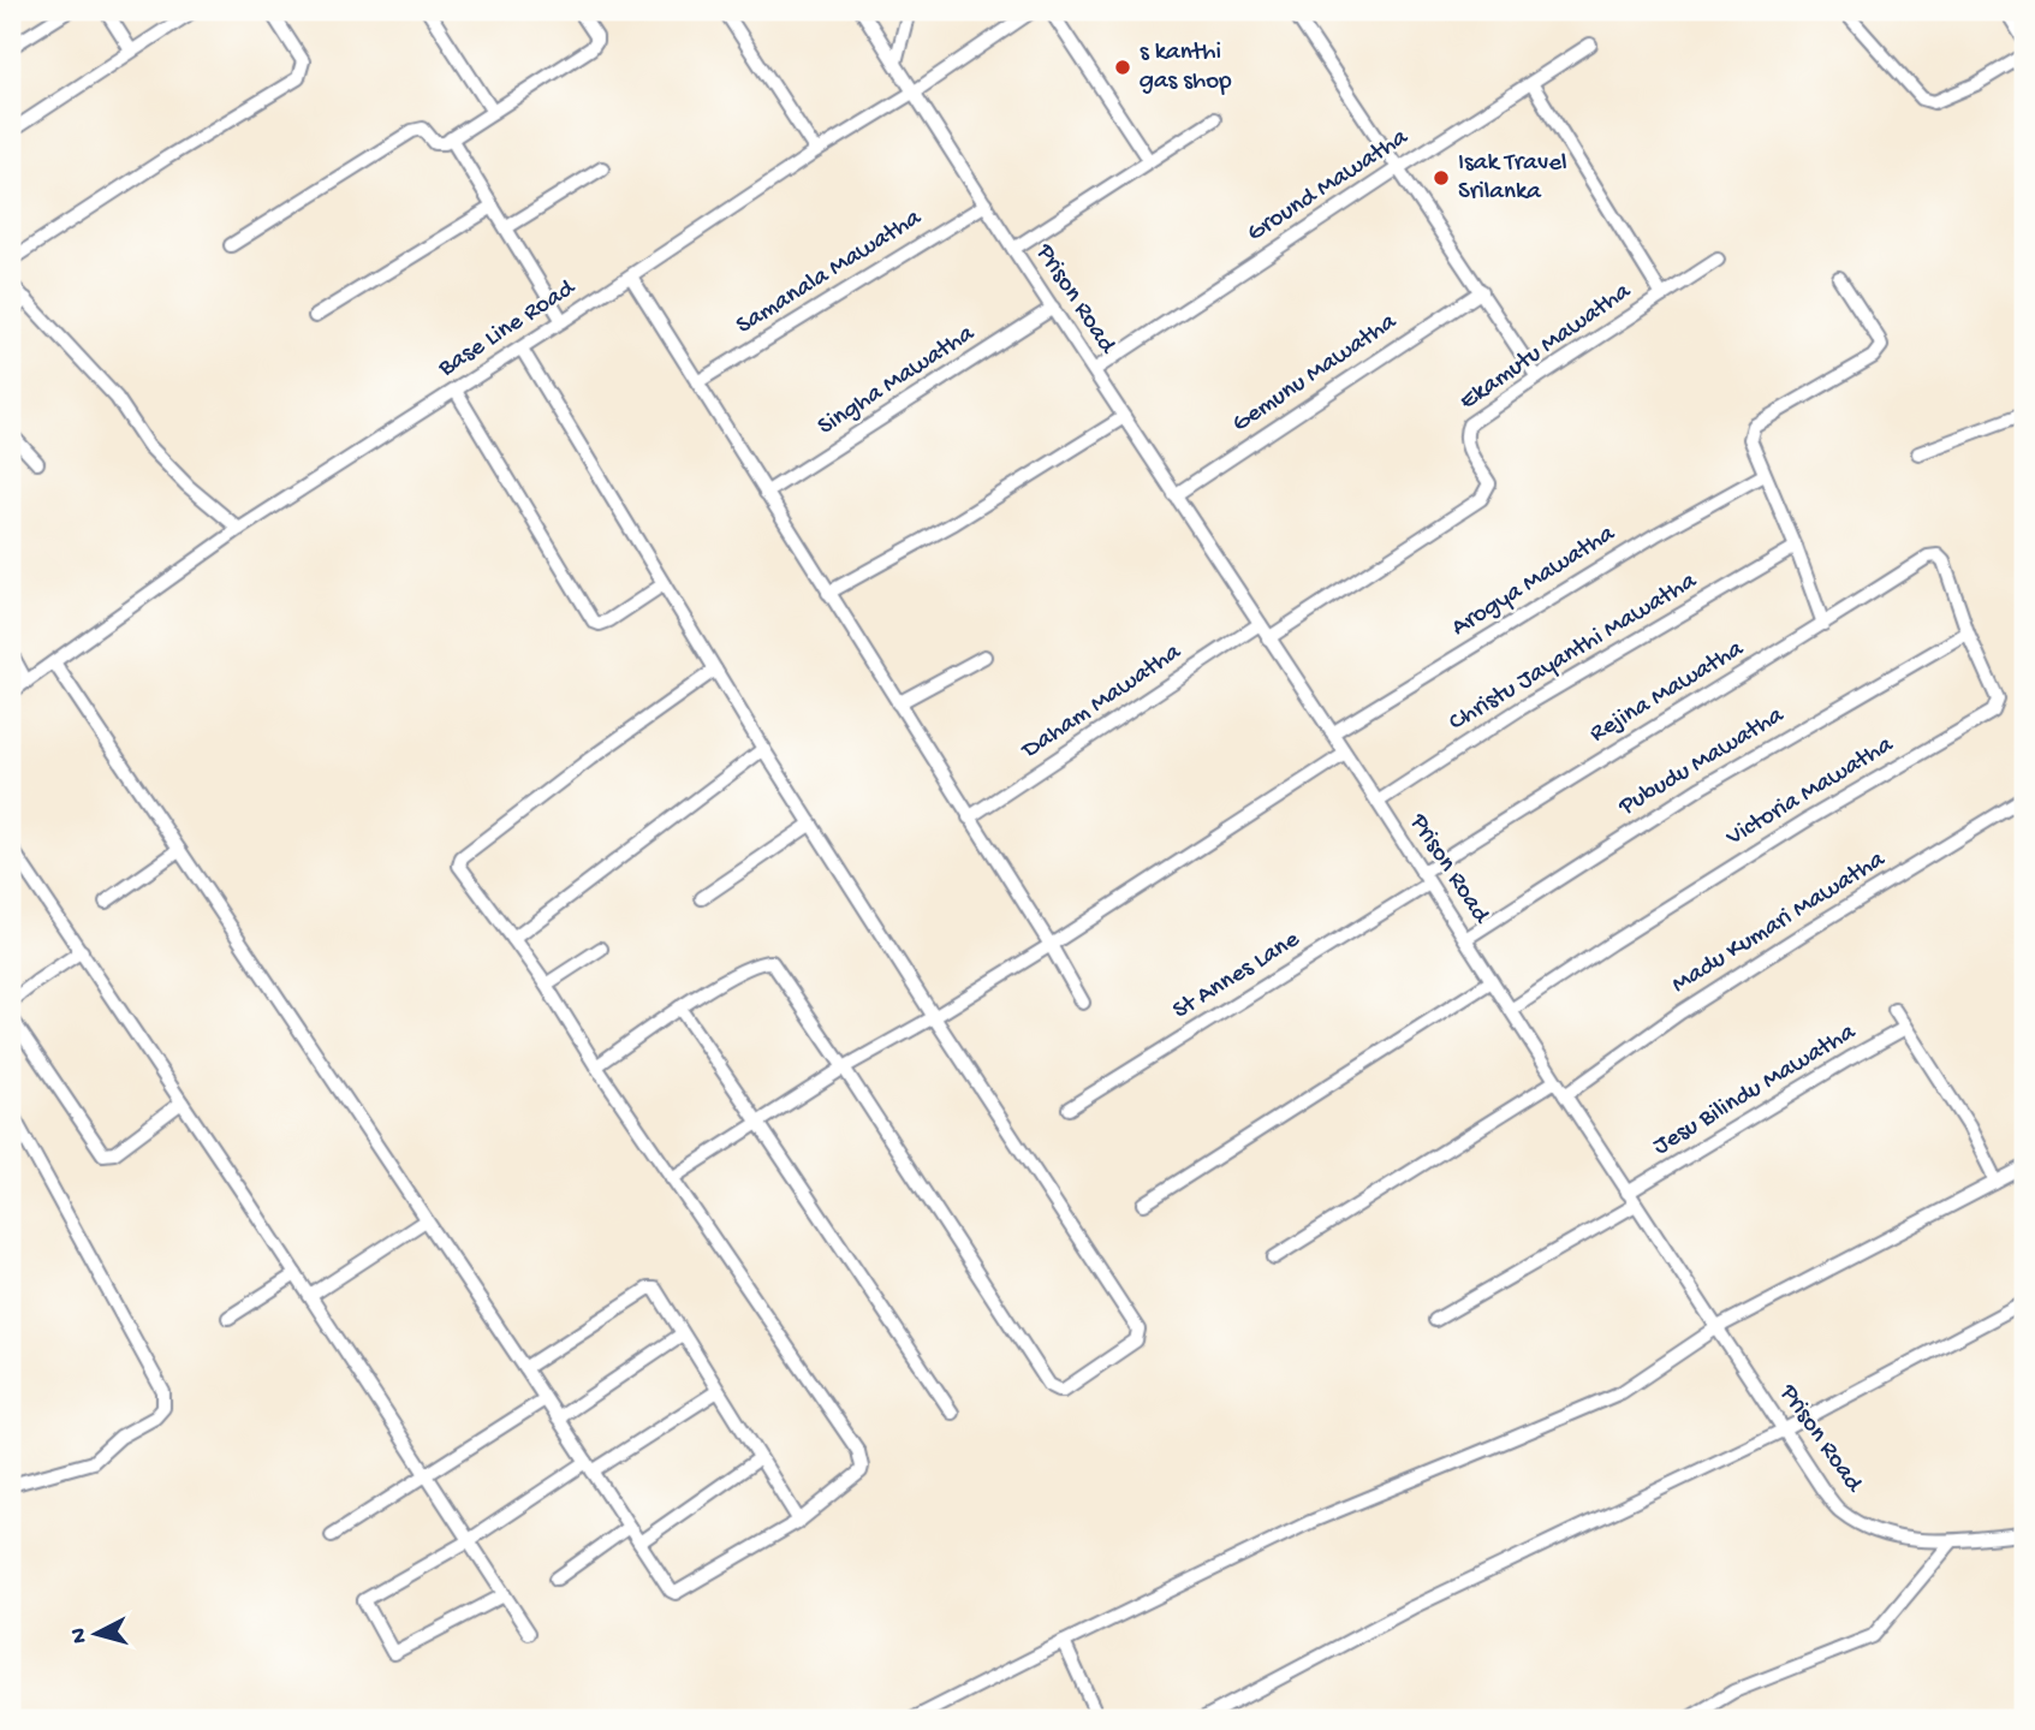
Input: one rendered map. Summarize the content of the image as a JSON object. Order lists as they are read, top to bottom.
{
  "streets": {
    "street": [
      "Ground Mawatha",
      "Samanala Mawatha",
      "Prison Road",
      "Base Line Road",
      "Ekamutu Mawatha",
      "Gemunu Mawatha",
      "Singha Mawatha",
      "Arogya Mawatha",
      "Christu Jayanthi Mawatha",
      "Rejina Mawatha",
      "Daham Mawatha",
      "Pubudu Mawatha",
      "Victoria Mawatha",
      "Madu Kumari Mawatha",
      "St Annes Lane",
      "Jesu Bilindu Mawatha"
    ]
  },
  "crossings": [
    ["Ground Mawatha", "Prison Road"],
    ["Samanala Mawatha", "Prison Road"],
    ["Prison Road", "Base Line Road"],
    ["Prison Road", "Ekamutu Mawatha"],
    ["Prison Road", "Gemunu Mawatha"],
    ["Prison Road", "Singha Mawatha"],
    ["Prison Road", "Arogya Mawatha"],
    ["Prison Road", "Christu Jayanthi Mawatha"],
    ["Prison Road", "Rejina Mawatha"],
    ["Prison Road", "Daham Mawatha"],
    ["Prison Road", "Pubudu Mawatha"],
    ["Prison Road", "Victoria Mawatha"],
    ["Prison Road", "Madu Kumari Mawatha"],
    ["Prison Road", "St Annes Lane"],
    ["Prison Road", "Jesu Bilindu Mawatha"],
    ["Rejina Mawatha", "Victoria Mawatha"],
    ["Rejina Mawatha", "St Annes Lane"],
    ["Pubudu Mawatha", "Victoria Mawatha"]
  ],
  "places": ["s kanthi gas shop", "Isak Travel Srilanka"],
  "north": "left"
}
